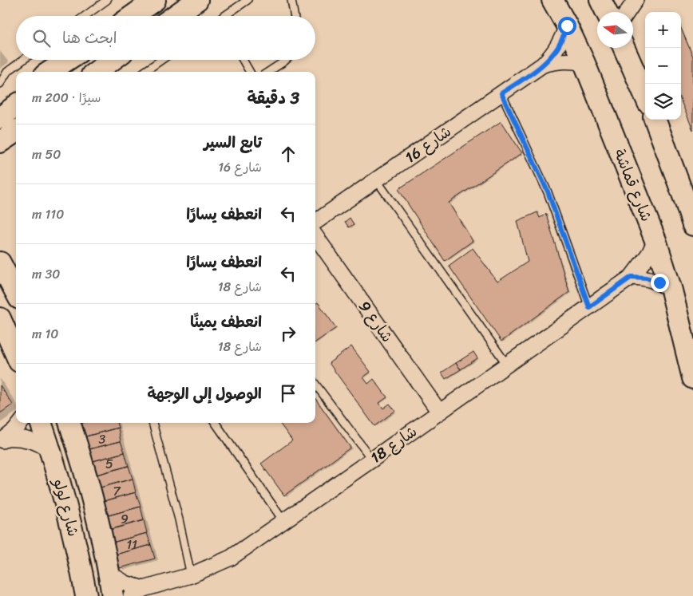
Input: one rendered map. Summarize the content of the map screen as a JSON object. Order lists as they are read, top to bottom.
{
  "streets": {
    "street": [
      "شارع 16",
      "شارع قماشة",
      "شارع 9",
      "شارع 18",
      "شارع لولو"
    ]
  },
  "crossings": [
    ["شارع 16", "شارع قماشة"],
    ["شارع قماشة", "شارع 18"],
    ["شارع 9", "شارع 18"],
    ["شارع 18", "شارع لولو"]
  ],
  "house_numbers": [
    "3",
    "5",
    "7",
    "9",
    "11"
  ],
  "north": "left",
  "page": {
    "map_buttons": ["+", "−"],
    "search": "ابحث هنا",
    "heading": ["3 دقيقة", "سيرًا · 200 m"],
    "list": [
      ["تابع السير", "شارع 16", "50 m"],
      ["انعطف يسارًا", "110 m"],
      ["انعطف يسارًا", "شارع 18", "30 m"],
      ["انعطف يمينًا", "شارع 18", "10 m"],
      "الوصول إلى الوجهة"
    ]
  }
}
